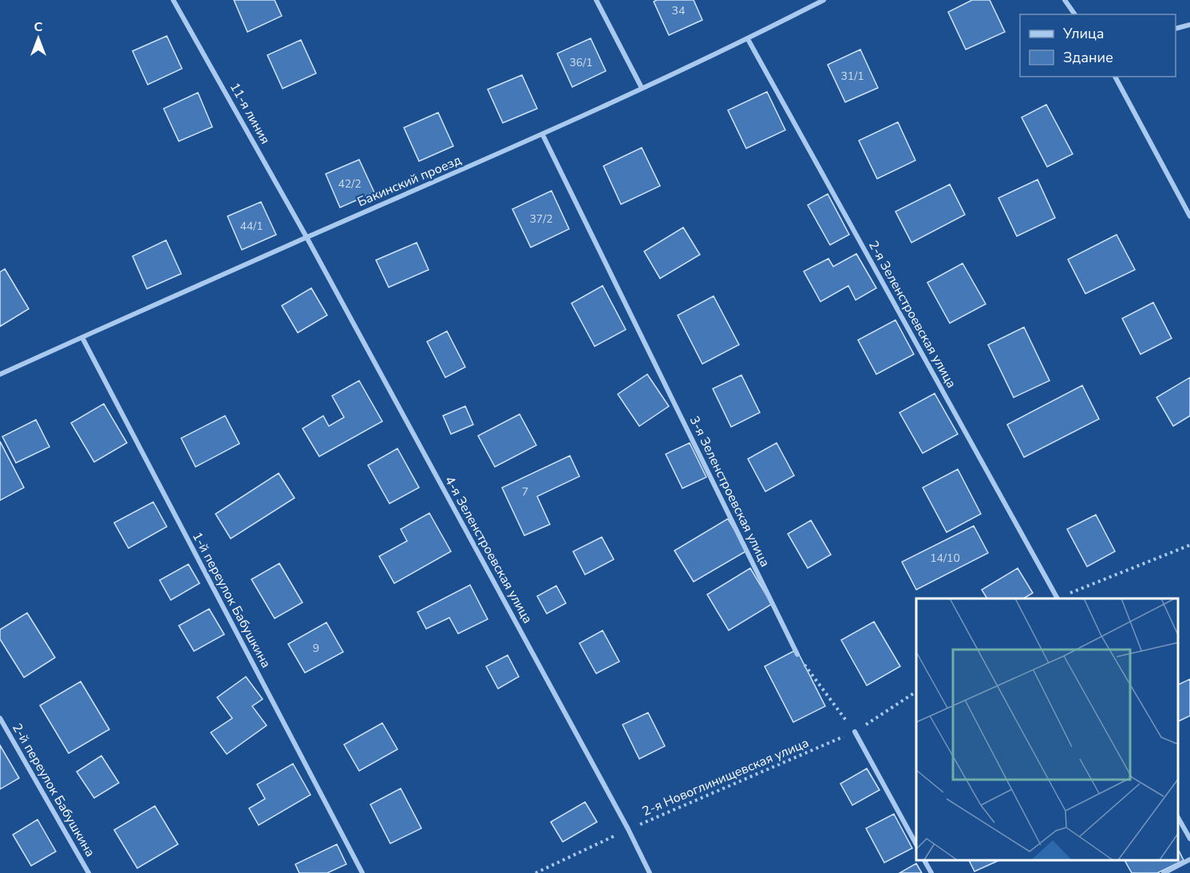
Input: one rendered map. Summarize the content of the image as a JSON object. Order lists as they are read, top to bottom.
{
  "streets": {
    "street": [
      "11-я линия",
      "Бакинский проезд",
      "2-я Зеленстроевская улица",
      "3-я Зеленстроевская улица",
      "4-я Зеленстроевская улица",
      "1-й переулок Бабушкина",
      "2-й переулок Бабушкина"
    ],
    "path": ["2-я Новоглинищевская улица"]
  },
  "crossings": [
    ["11-я линия", "Бакинский проезд"],
    ["11-я линия", "4-я Зеленстроевская улица"],
    ["Бакинский проезд", "2-я Зеленстроевская улица"],
    ["Бакинский проезд", "3-я Зеленстроевская улица"],
    ["Бакинский проезд", "4-я Зеленстроевская улица"],
    ["Бакинский проезд", "1-й переулок Бабушкина"],
    ["4-я Зеленстроевская улица", "2-я Новоглинищевская улица"]
  ],
  "house_numbers": [
    "34",
    "36/1",
    "31/1",
    "42/2",
    "37/2",
    "44/1",
    "7",
    "14/10",
    "9"
  ],
  "legend": ["Улица", "Здание"],
  "north": "top"
}
